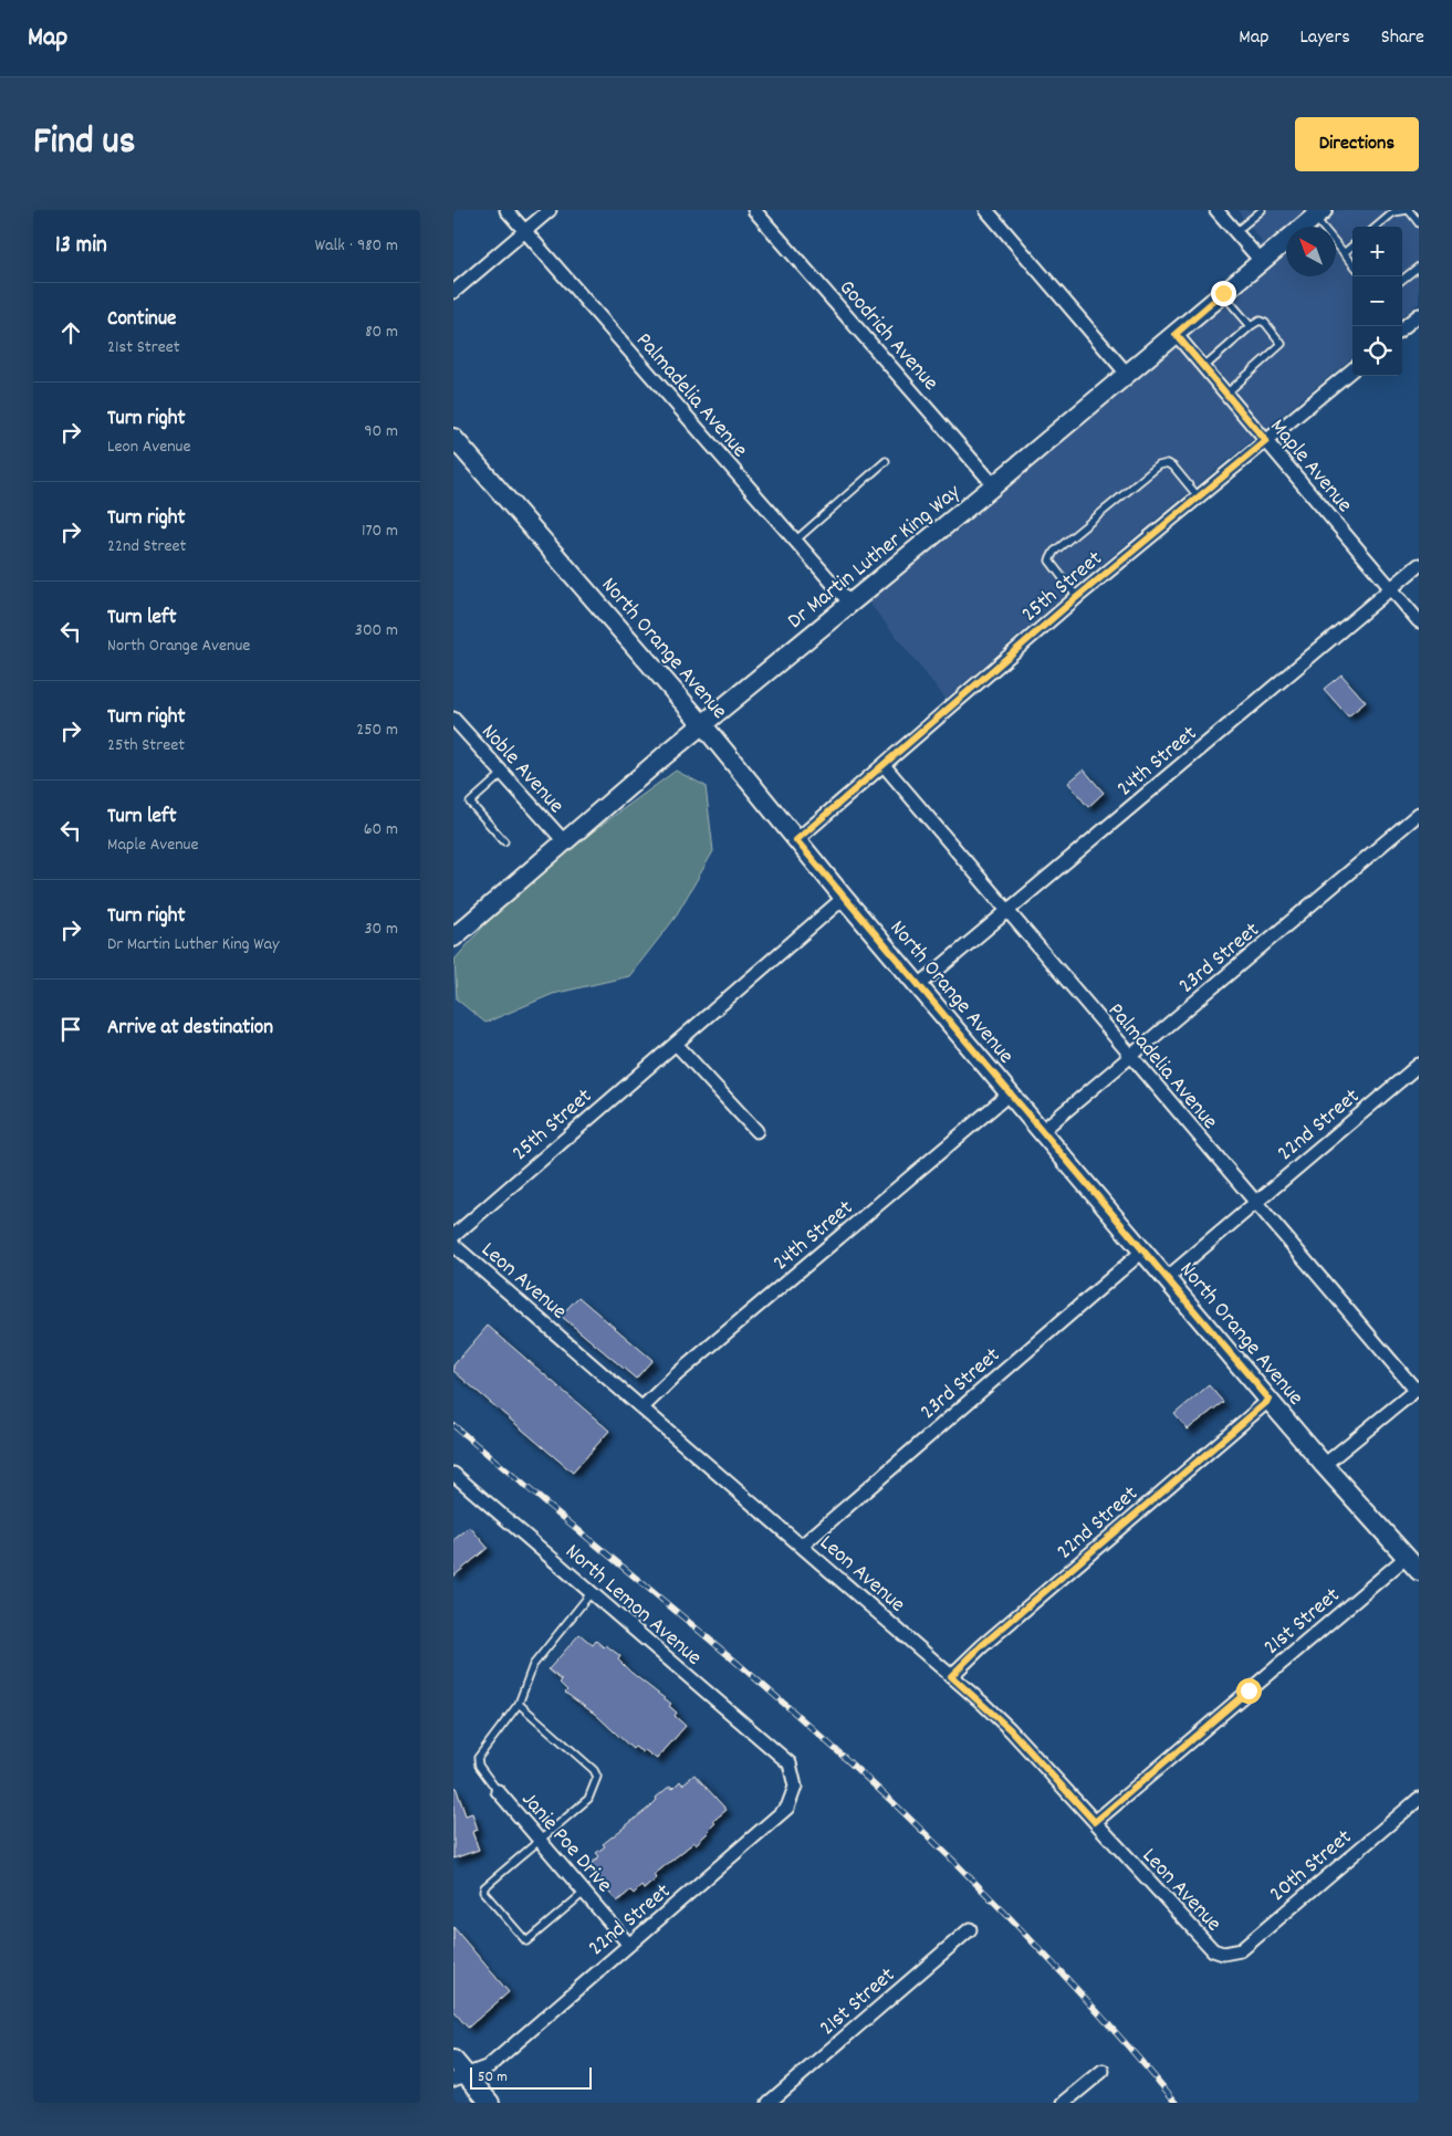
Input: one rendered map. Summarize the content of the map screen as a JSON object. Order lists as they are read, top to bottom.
{
  "streets": {
    "street": [
      "Goodrich Avenue",
      "Palmadelia Avenue",
      "Maple Avenue",
      "Dr Martin Luther King Way",
      "25th Street",
      "North Orange Avenue",
      "24th Street",
      "Noble Avenue",
      "23rd Street",
      "22nd Street",
      "Leon Avenue",
      "North Lemon Avenue",
      "21st Street",
      "Janie Poe Drive",
      "20th Street"
    ]
  },
  "crossings": [
    ["Goodrich Avenue", "Dr Martin Luther King Way"],
    ["Palmadelia Avenue", "Dr Martin Luther King Way"],
    ["Palmadelia Avenue", "25th Street"],
    ["Palmadelia Avenue", "24th Street"],
    ["Palmadelia Avenue", "23rd Street"],
    ["Palmadelia Avenue", "22nd Street"],
    ["Maple Avenue", "Dr Martin Luther King Way"],
    ["Maple Avenue", "25th Street"],
    ["Maple Avenue", "24th Street"],
    ["Dr Martin Luther King Way", "North Orange Avenue"],
    ["Dr Martin Luther King Way", "Noble Avenue"],
    ["25th Street", "North Orange Avenue"],
    ["North Orange Avenue", "24th Street"],
    ["North Orange Avenue", "23rd Street"],
    ["North Orange Avenue", "22nd Street"],
    ["North Orange Avenue", "21st Street"],
    ["24th Street", "Leon Avenue"],
    ["23rd Street", "Leon Avenue"],
    ["22nd Street", "Leon Avenue"],
    ["22nd Street", "North Lemon Avenue"],
    ["22nd Street", "Janie Poe Drive"],
    ["Leon Avenue", "21st Street"],
    ["Leon Avenue", "20th Street"]
  ],
  "scale_bar": "50 m",
  "north": "top left",
  "page": {
    "header": "Map",
    "nav": ["Map", "Layers", "Share"],
    "title": "Find us",
    "buttons": "Directions",
    "heading": ["13 min", "Walk · 980 m"],
    "map_buttons": ["+", "−"],
    "list": [
      ["Continue", "21st Street", "80 m"],
      ["Turn right", "Leon Avenue", "90 m"],
      ["Turn right", "22nd Street", "170 m"],
      ["Turn left", "North Orange Avenue", "300 m"],
      ["Turn right", "25th Street", "250 m"],
      ["Turn left", "Maple Avenue", "60 m"],
      ["Turn right", "Dr Martin Luther King Way", "30 m"],
      "Arrive at destination"
    ],
    "scale": "50 m"
  }
}
